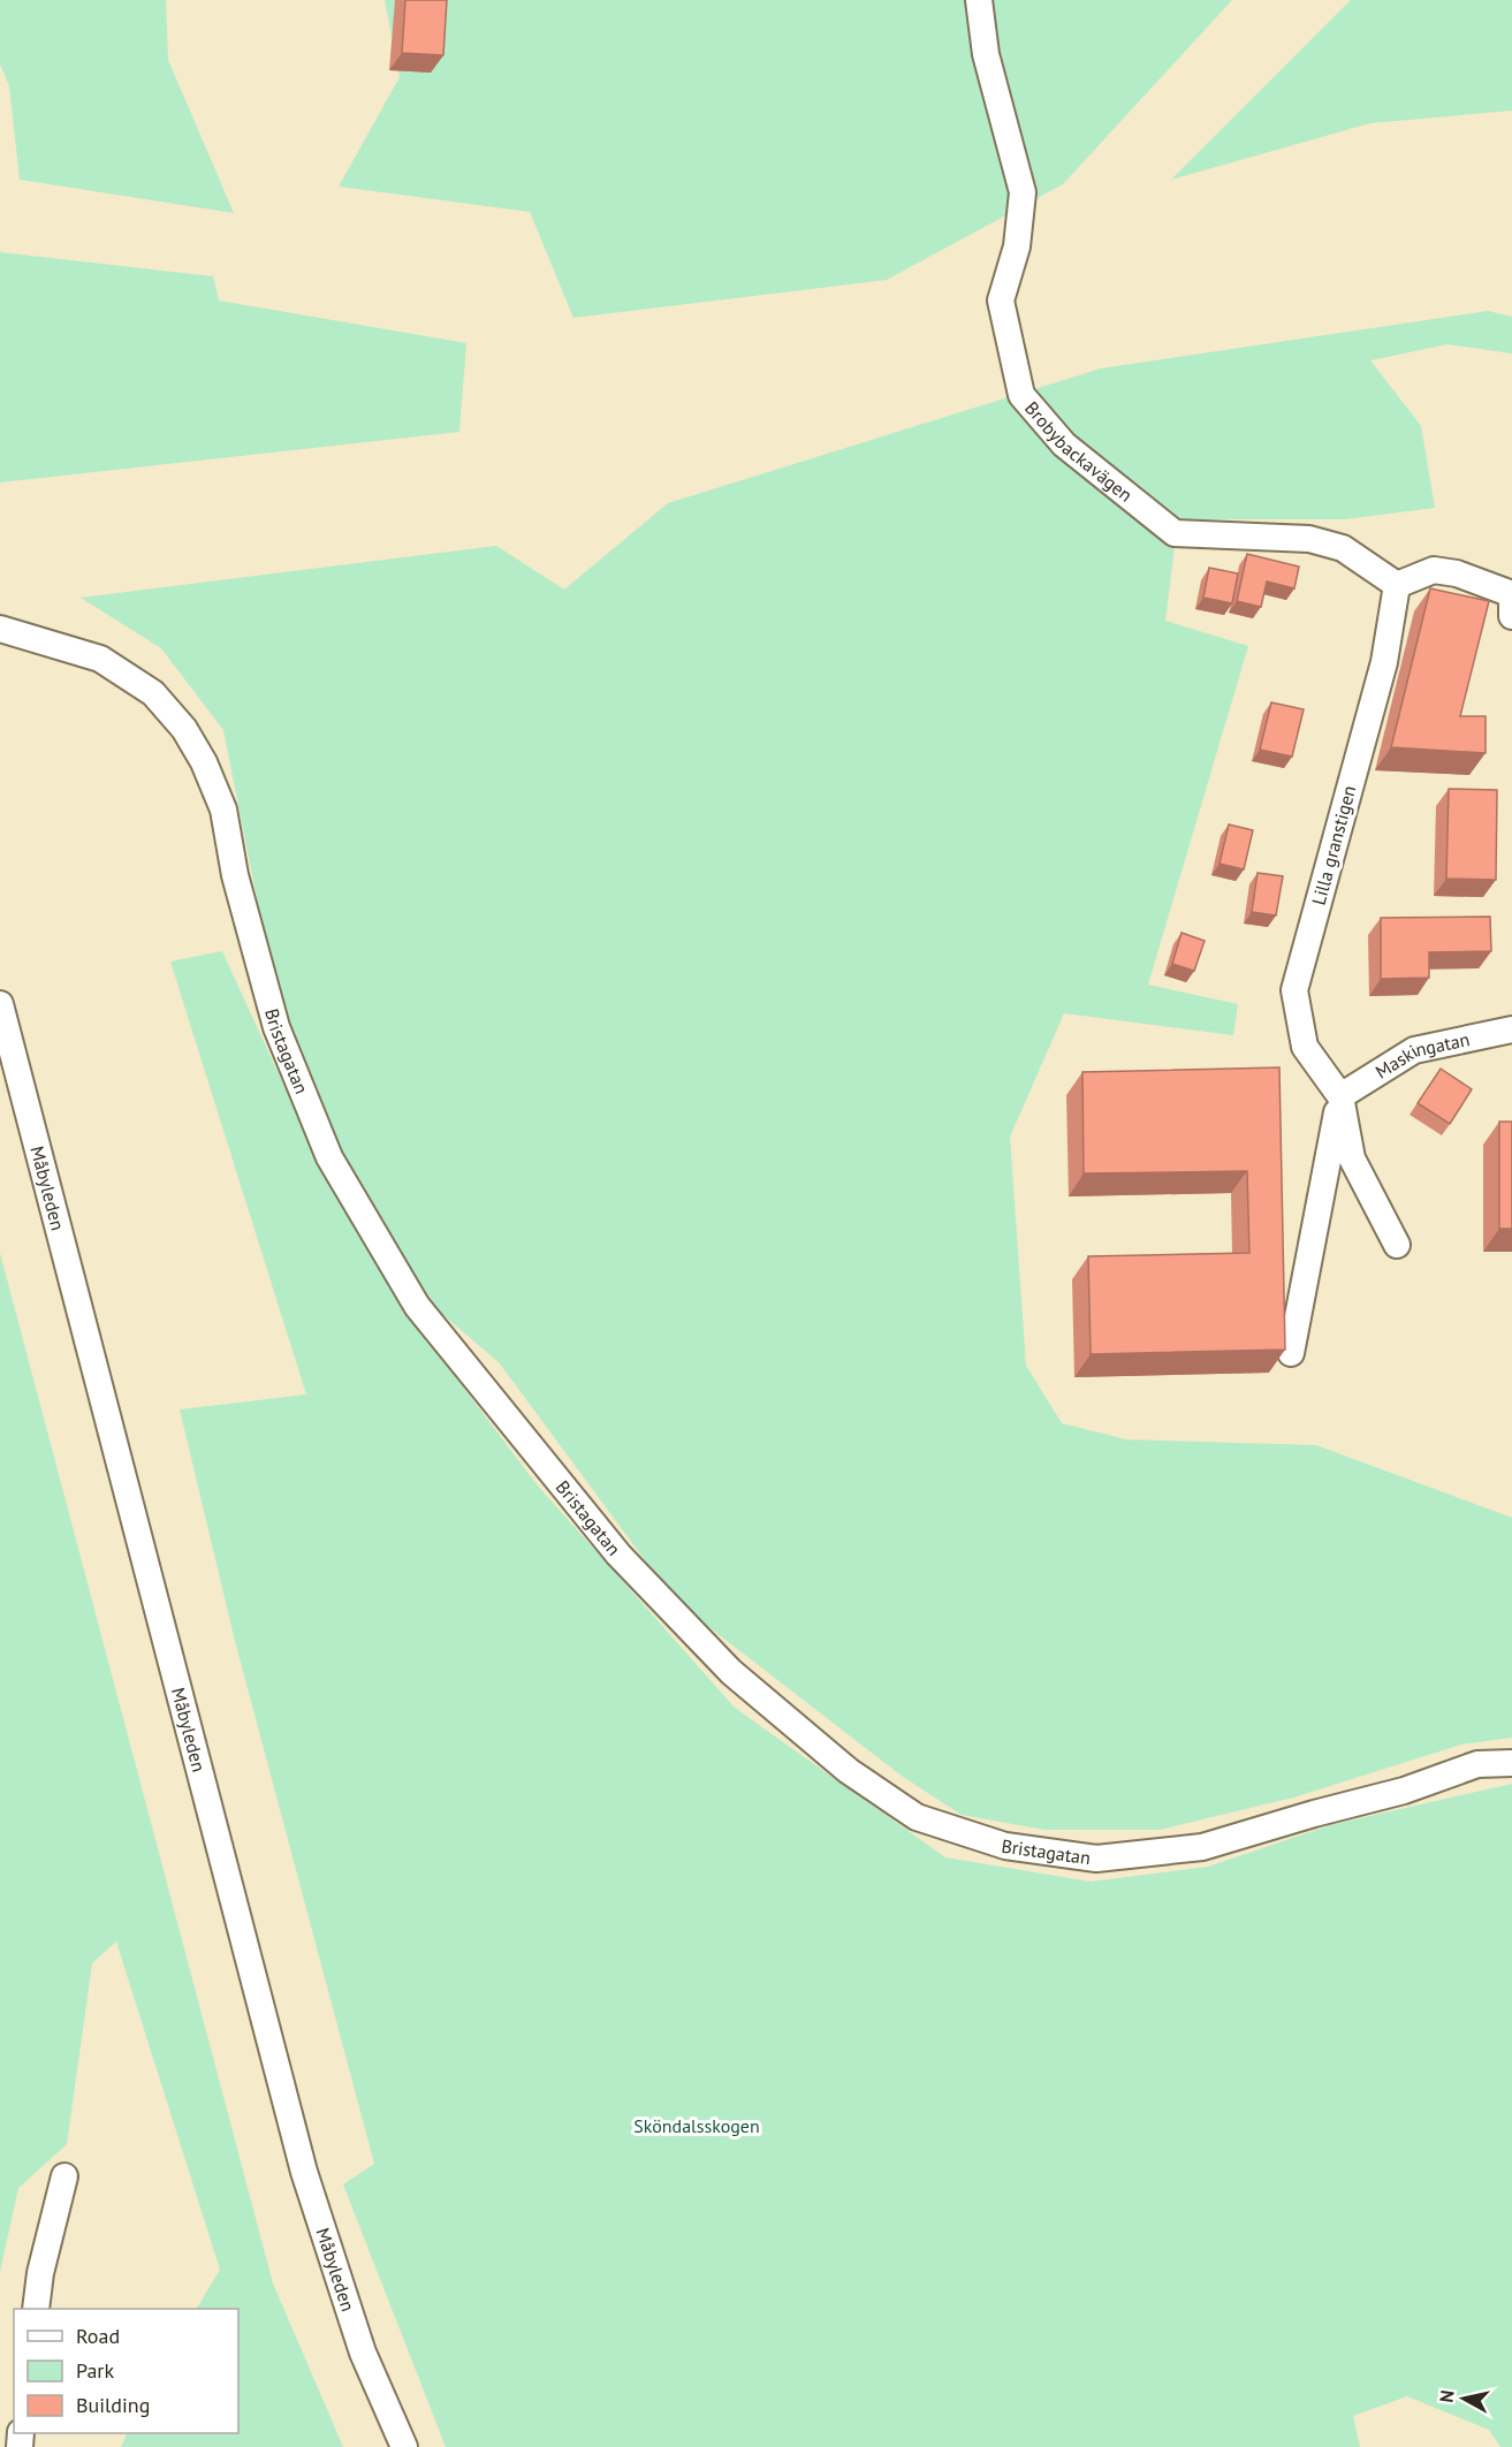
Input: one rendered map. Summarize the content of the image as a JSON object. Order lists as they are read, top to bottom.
{
  "streets": {
    "street": [
      "Brobybackavägen",
      "Lilla granstigen",
      "Bristagatan",
      "Maskingatan",
      "Måbyleden"
    ]
  },
  "crossings": [
    ["Brobybackavägen", "Lilla granstigen"],
    ["Lilla granstigen", "Maskingatan"]
  ],
  "parks": ["Sköndalsskogen"],
  "legend": ["Road", "Park", "Building"],
  "north": "left"
}
